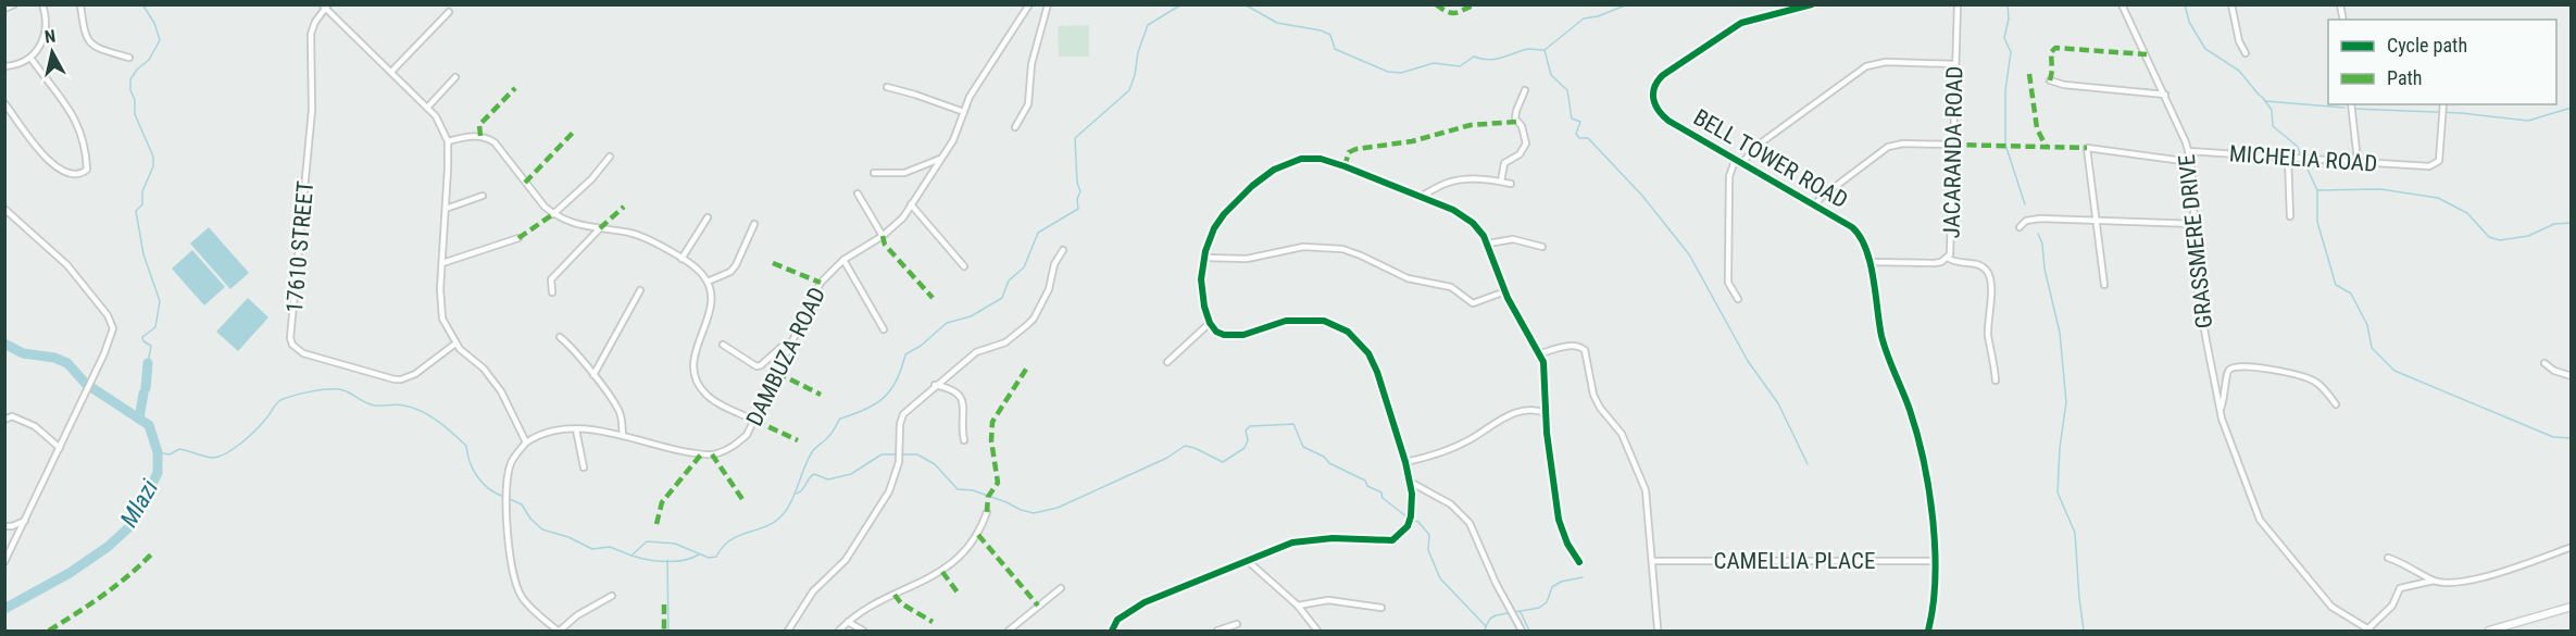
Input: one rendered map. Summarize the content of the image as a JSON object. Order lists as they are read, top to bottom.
{
  "streets": {
    "street": [
      "JACARANDA ROAD",
      "BELL TOWER ROAD",
      "MICHELIA ROAD",
      "GRASSMERE DRIVE",
      "17610 STREET",
      "DAMBUZA ROAD",
      "CAMELLIA PLACE"
    ]
  },
  "crossings": [
    ["JACARANDA ROAD", "BELL TOWER ROAD"],
    ["BELL TOWER ROAD", "CAMELLIA PLACE"],
    ["MICHELIA ROAD", "GRASSMERE DRIVE"]
  ],
  "water": ["Mlazi"],
  "legend": ["Cycle path", "Path"],
  "north": "top"
}
